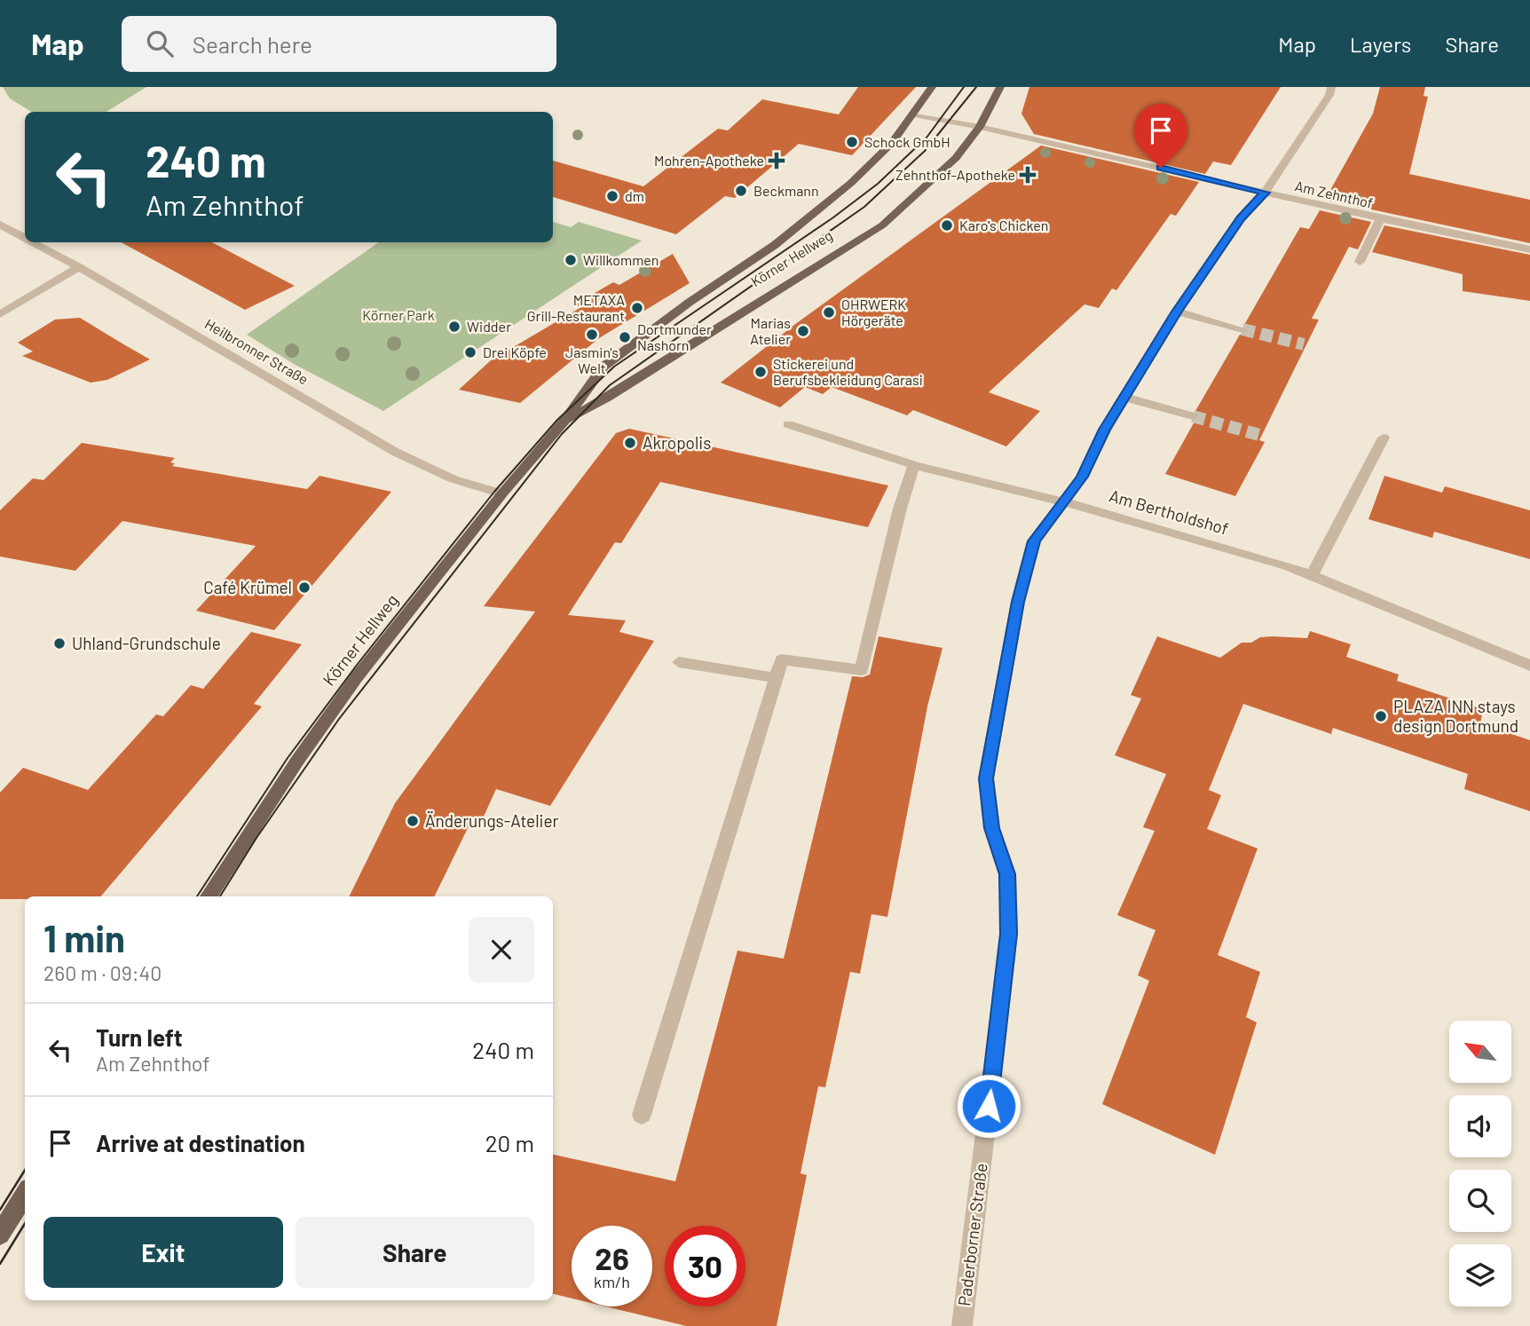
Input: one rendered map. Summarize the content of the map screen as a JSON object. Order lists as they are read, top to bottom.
{
  "streets": {
    "main road": ["Körner Hellweg"],
    "street": [
      "Am Zehnthof",
      "Heilbronner Straße",
      "Am Bertholdshof",
      "Paderborner Straße"
    ]
  },
  "crossings": [
    ["Am Zehnthof", "Körner Hellweg"],
    ["Am Zehnthof", "Paderborner Straße"],
    ["Körner Hellweg", "Heilbronner Straße"],
    ["Am Bertholdshof", "Paderborner Straße"]
  ],
  "parks": ["Körner Park"],
  "places": {
    "other": [
      "Schock GmbH",
      "Beckmann",
      "dm",
      "Karo's Chicken",
      "Willkommen",
      "METAXA Grill-Restaurant",
      "OHRWERK Hörgeräte",
      "Widder",
      "Marias Atelier",
      "Jasmin's Welt",
      "Dortmunder Nashorn",
      "Drei Köpfe",
      "Stickerei und Berufsbekleidung Carasi",
      "Akropolis",
      "Café Krümel",
      "Uhland-Grundschule",
      "PLAZA INN stays design Dortmund",
      "Änderungs-Atelier"
    ],
    "health": ["Mohren-Apotheke", "Zehnthof-Apotheke"]
  },
  "north": "top left",
  "page": {
    "header": "Map",
    "search": "Search here",
    "nav": ["Map", "Layers", "Share"],
    "turn": ["240 m", "Am Zehnthof"],
    "heading": ["1 min", "260 m · 09:40"],
    "list": [
      {
        "name": "Turn left",
        "note": "Am Zehnthof",
        "value": "240 m"
      },
      {
        "name": "Arrive at destination",
        "value": "20 m"
      }
    ],
    "buttons": ["Exit", "Share"],
    "speed": "26 km/h",
    "limit": "30"
  }
}
